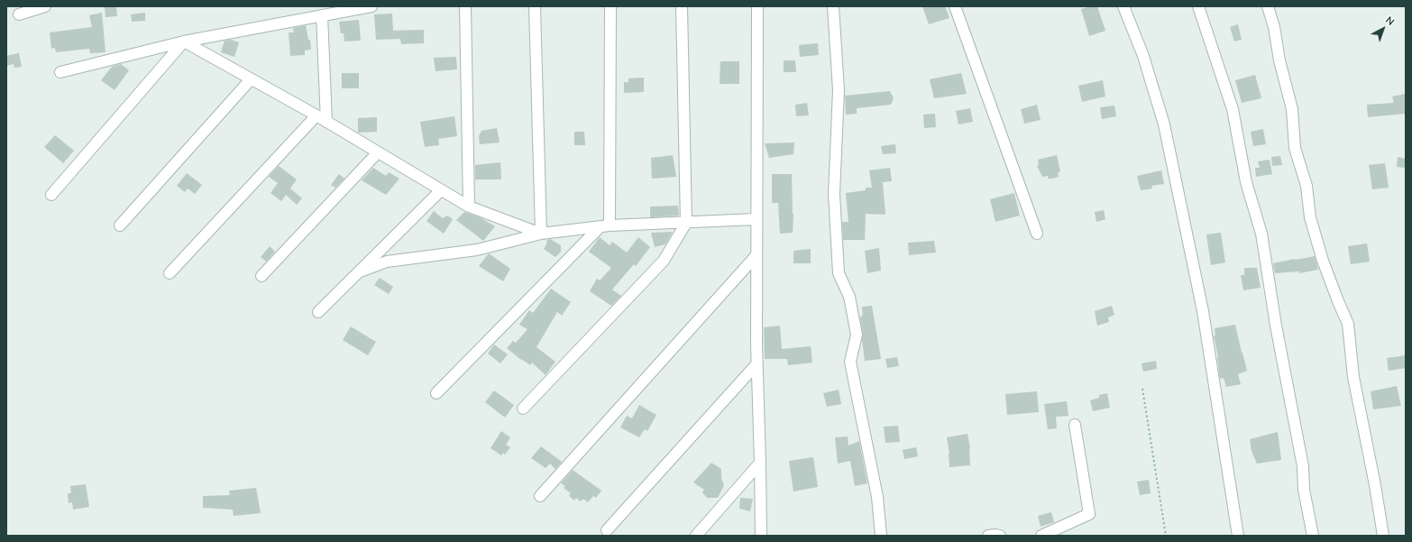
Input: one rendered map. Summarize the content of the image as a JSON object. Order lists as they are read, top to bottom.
{
  "north": "top right"
}
